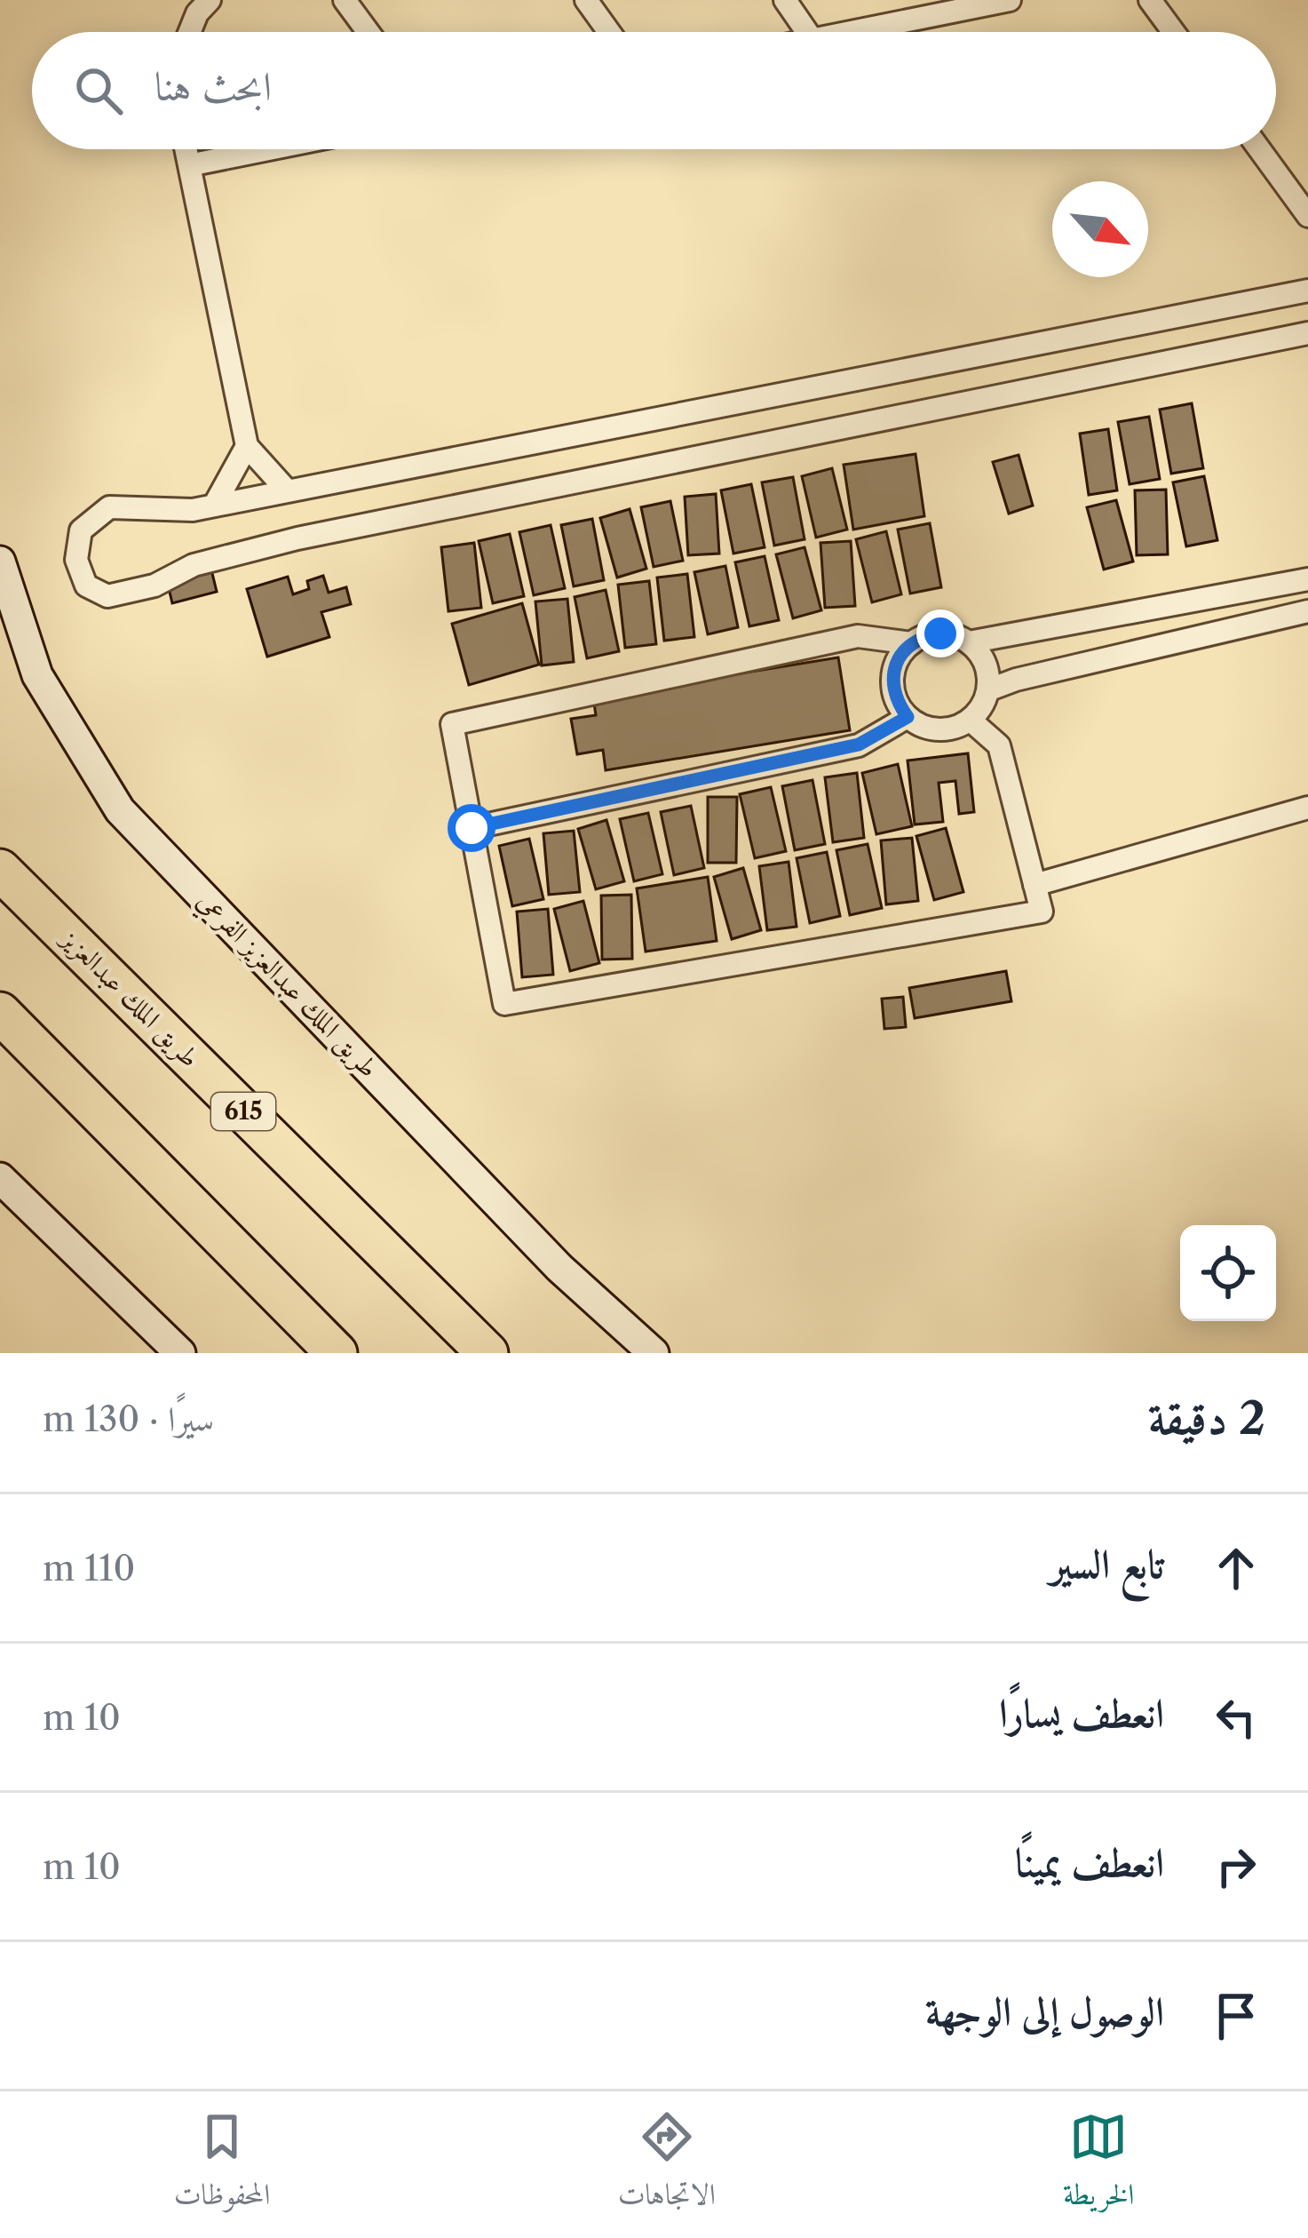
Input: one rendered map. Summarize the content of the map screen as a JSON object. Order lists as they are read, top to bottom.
{
  "streets": {
    "highway": ["طريق الملك عبدالعزيز", "615"],
    "main road": ["طريق الملك عبدالعزيز الفرعي"]
  },
  "north": "bottom right",
  "page": {
    "search": "ابحث هنا",
    "heading": ["2 دقيقة", "سيرًا · 130 m"],
    "list": [
      ["تابع السير", "110 m"],
      ["انعطف يسارًا", "10 m"],
      ["انعطف يمينًا", "10 m"],
      "الوصول إلى الوجهة"
    ],
    "nav": ["الخريطة", "الاتجاهات", "المحفوظات"]
  }
}
